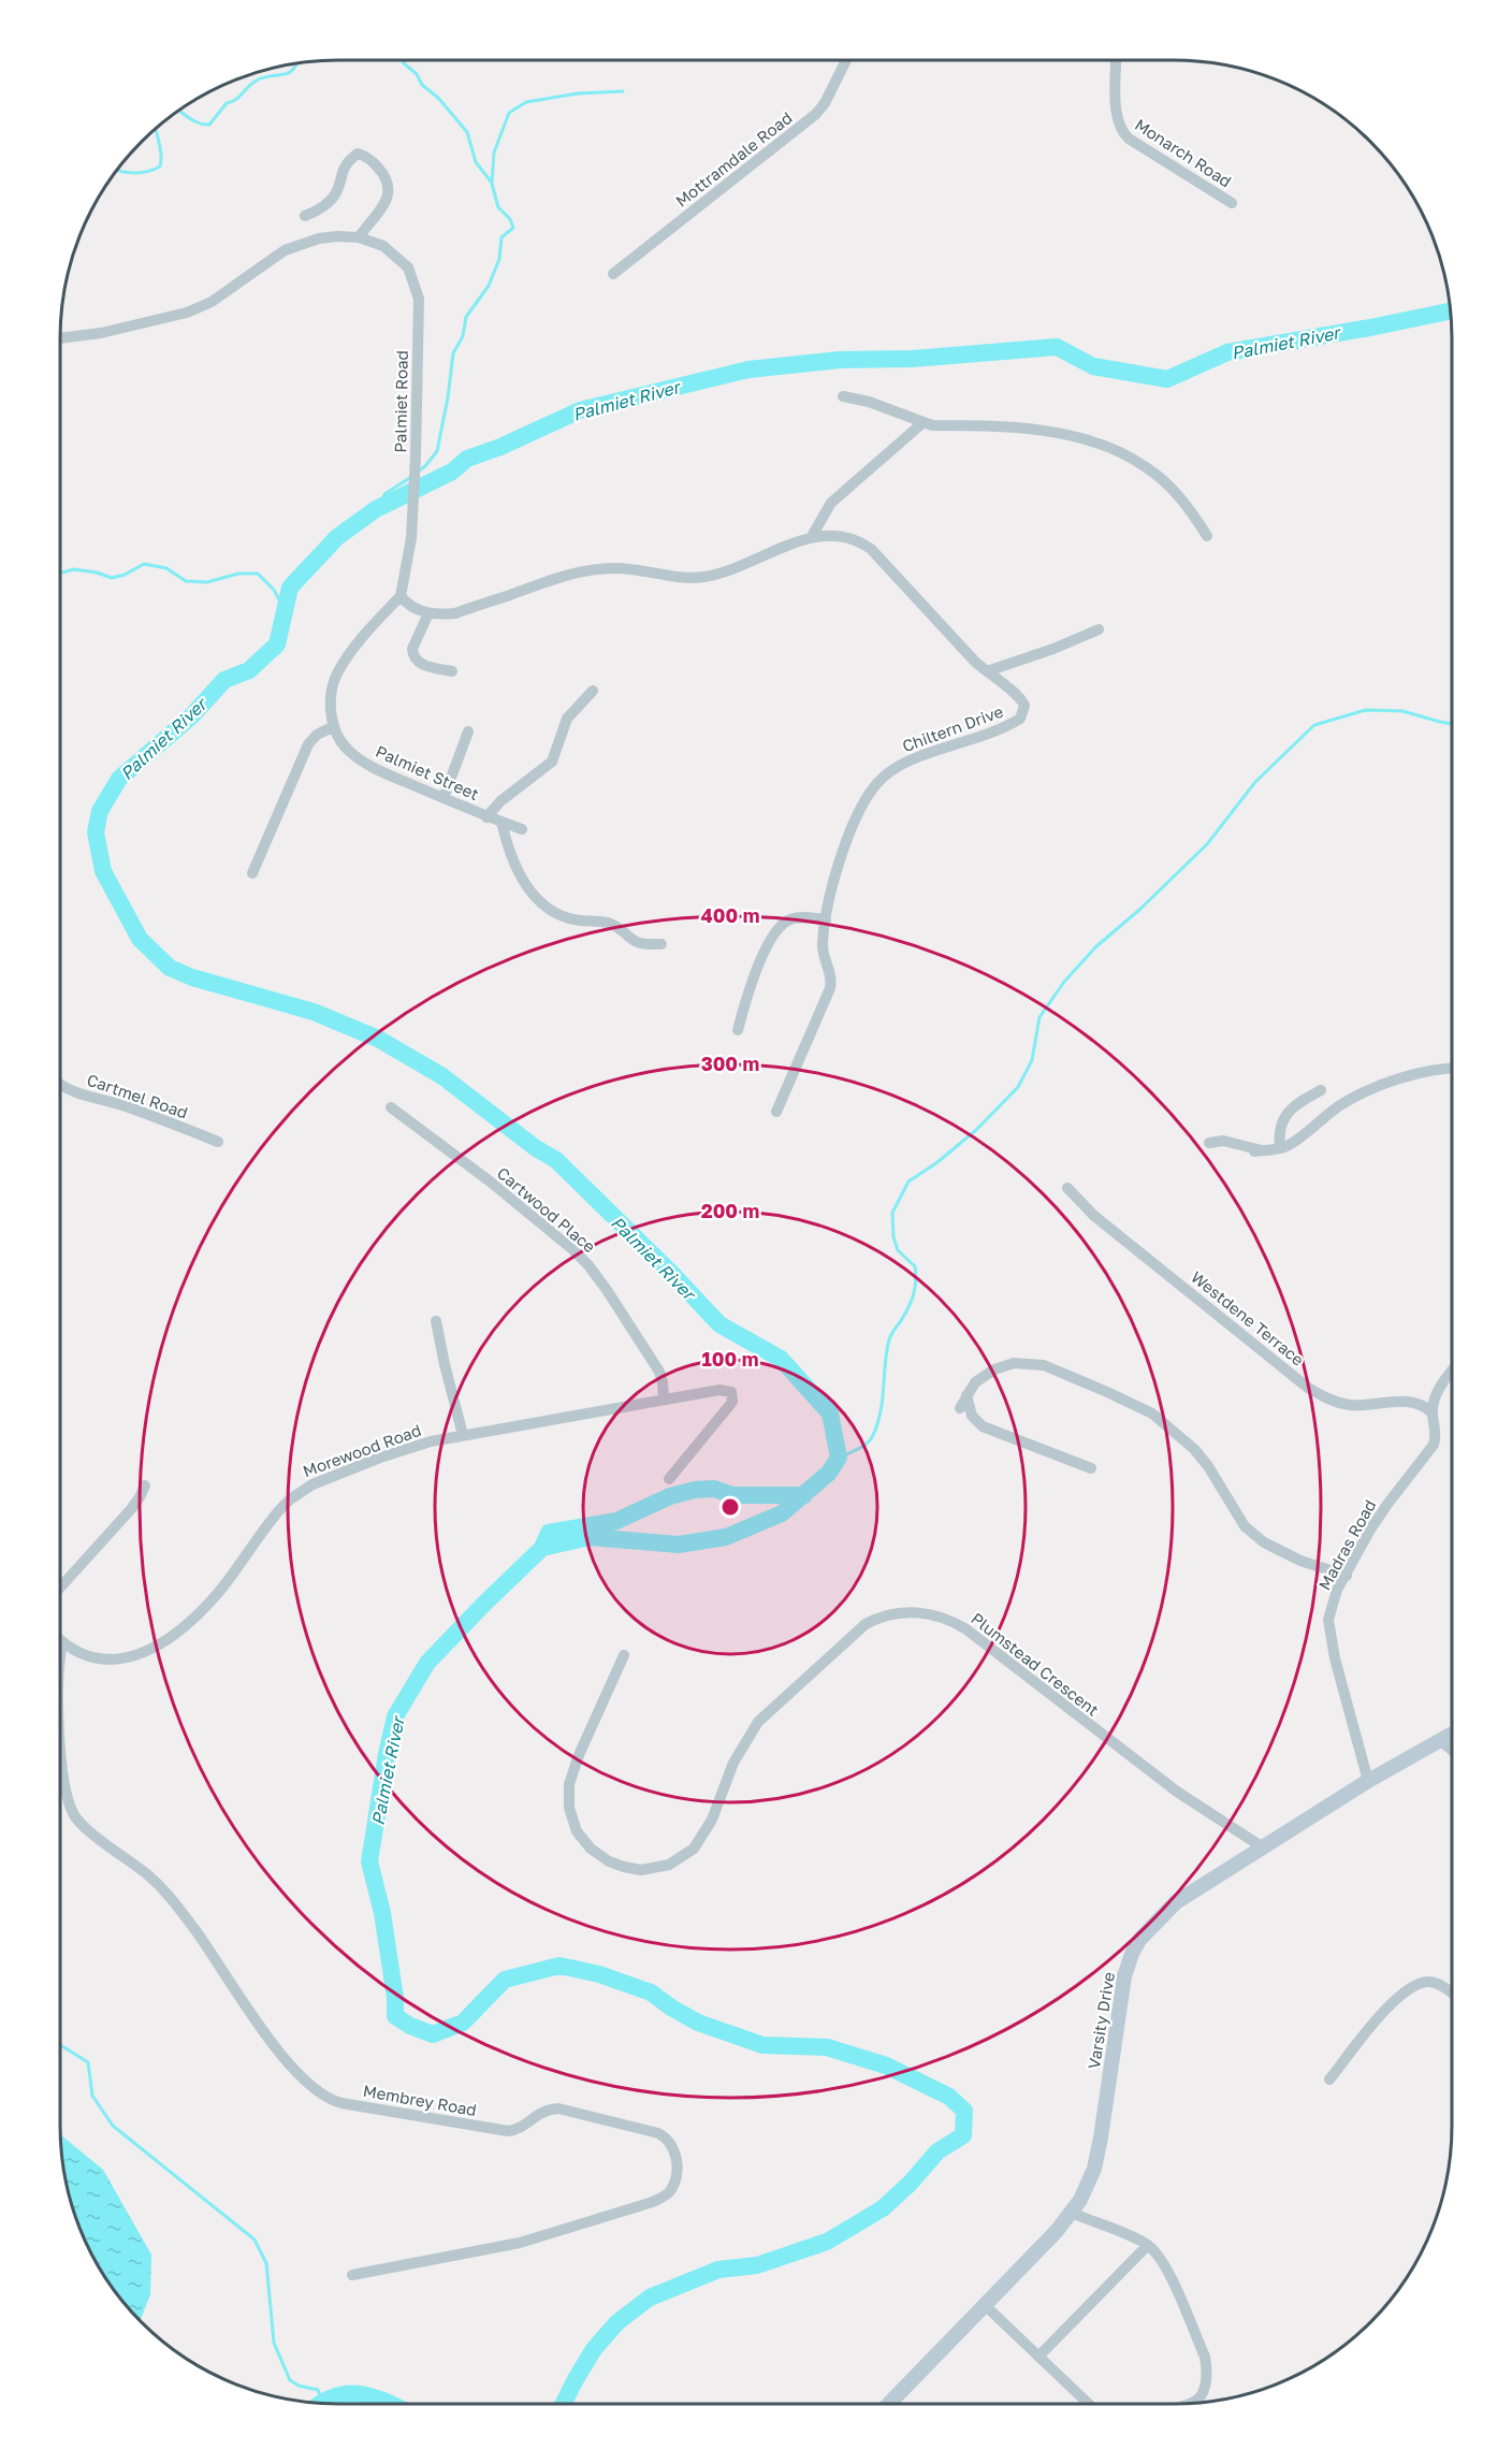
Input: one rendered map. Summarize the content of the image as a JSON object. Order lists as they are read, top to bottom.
{
  "streets": {
    "street": [
      "Monarch Road",
      "Mottramdale Road",
      "Palmiet Road",
      "Chiltern Drive",
      "Palmiet Street",
      "Cartmel Road",
      "Cartwood Place",
      "Westdene Terrace",
      "Morewood Road",
      "Madras Road",
      "Plumstead Crescent",
      "Varsity Drive",
      "Membrey Road"
    ]
  },
  "crossings": [
    ["Cartwood Place", "Morewood Road"],
    ["Westdene Terrace", "Madras Road"],
    ["Morewood Road", "Membrey Road"],
    ["Madras Road", "Varsity Drive"],
    ["Plumstead Crescent", "Varsity Drive"]
  ],
  "water": ["Palmiet River"],
  "rings": [
    "400 m",
    "300 m",
    "200 m",
    "100 m"
  ]
}
